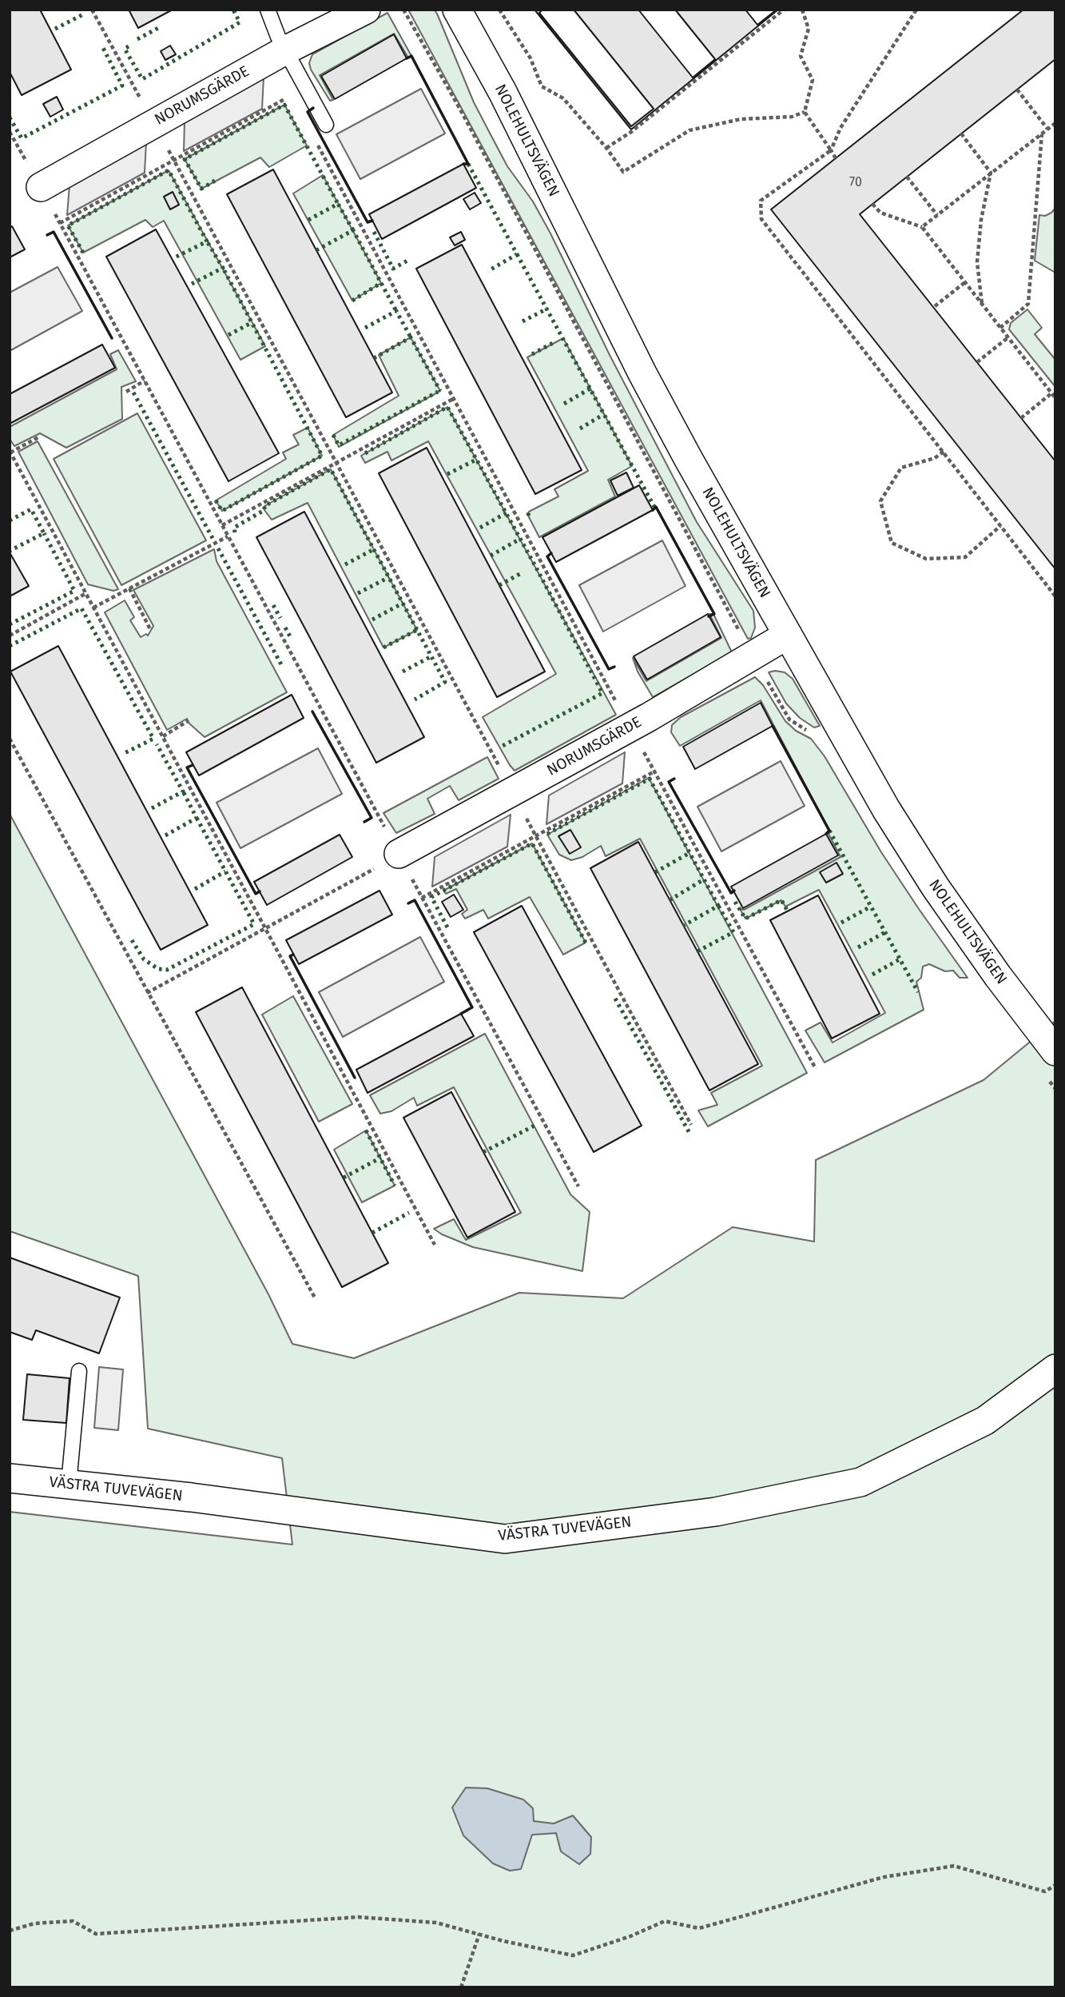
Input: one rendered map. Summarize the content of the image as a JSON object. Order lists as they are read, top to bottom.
{
  "streets": {
    "street": ["NORUMSGÄRDE", "NOLEHULTSVÄGEN", "VÄSTRA TUVEVÄGEN"]
  },
  "crossings": [
    ["NORUMSGÄRDE", "NOLEHULTSVÄGEN"]
  ],
  "house_numbers": ["70"]
}
